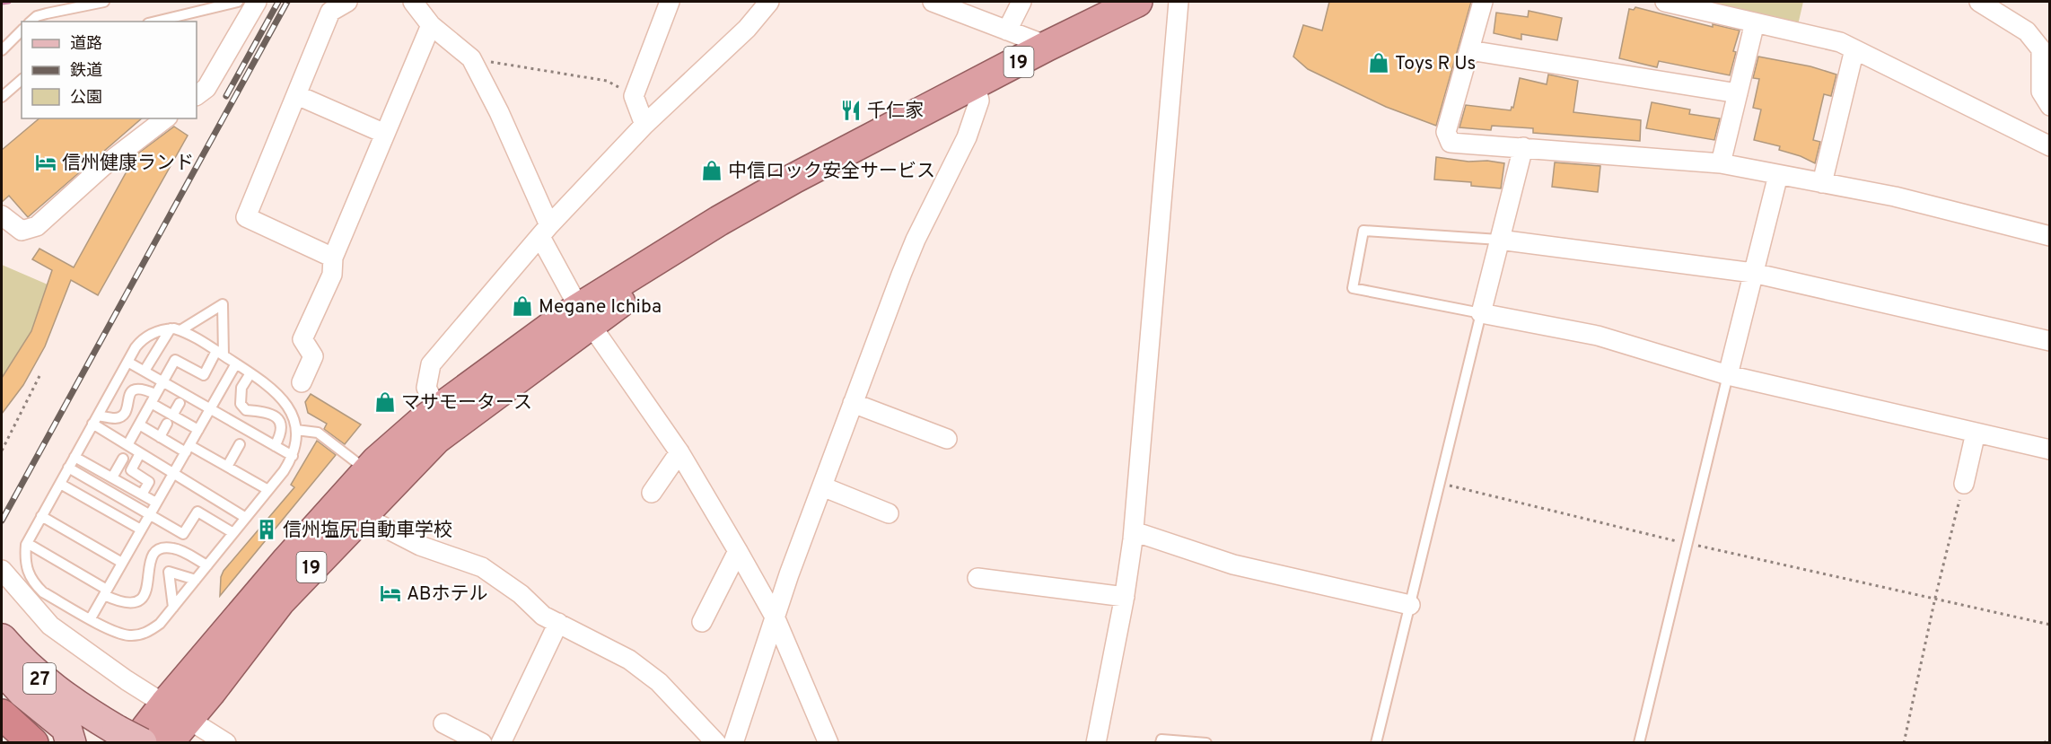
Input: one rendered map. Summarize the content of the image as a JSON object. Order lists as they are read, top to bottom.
{
  "streets": {
    "highway": ["19"],
    "main road": ["27"]
  },
  "crossings": [
    ["19", "27"]
  ],
  "places": {
    "shop": [
      "Toys R Us",
      "中信ロック安全サービス",
      "Megane Ichiba",
      "マサモータース"
    ],
    "restaurant": ["千仁家"],
    "hotel": ["信州健康ランド", "ABホテル"],
    "building": ["信州塩尻自動車学校"]
  },
  "legend": ["道路", "鉄道", "公園"]
}
